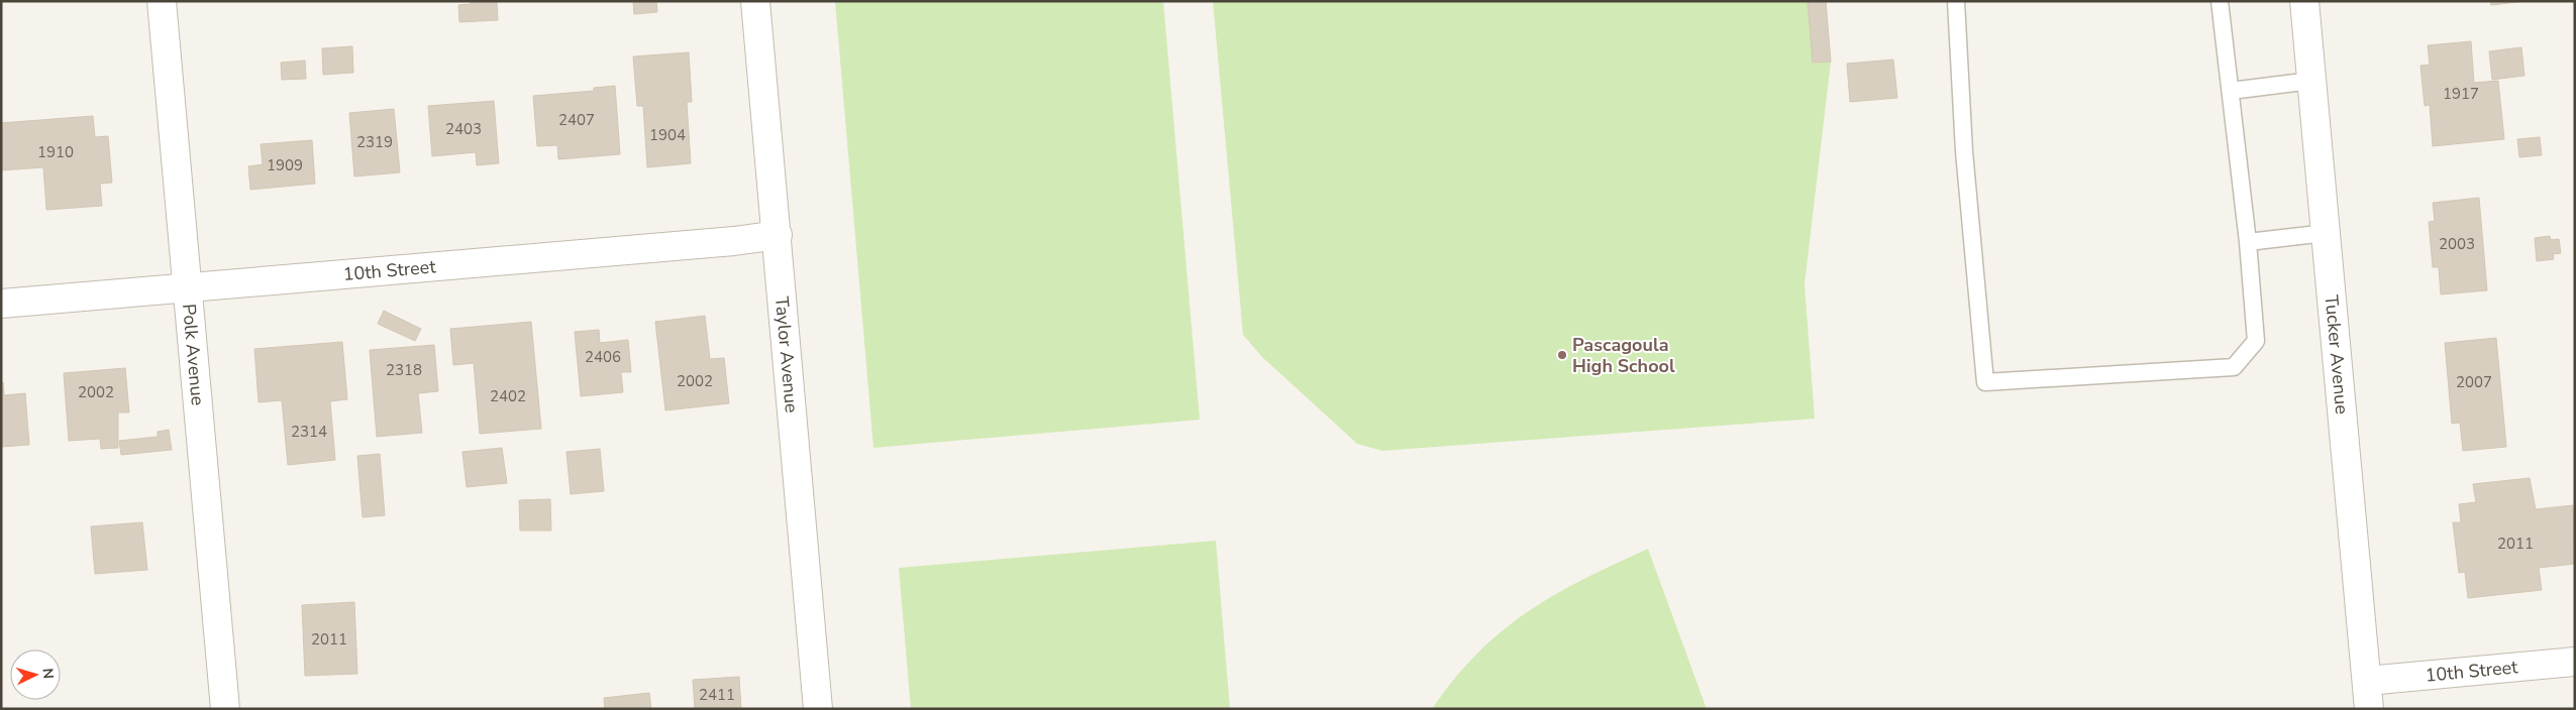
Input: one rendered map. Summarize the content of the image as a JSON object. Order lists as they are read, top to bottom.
{
  "streets": {
    "street": [
      "10th Street",
      "Polk Avenue",
      "Taylor Avenue",
      "Tucker Avenue"
    ]
  },
  "crossings": [
    ["10th Street", "Polk Avenue"],
    ["10th Street", "Taylor Avenue"],
    ["10th Street", "Tucker Avenue"]
  ],
  "places": ["Pascagoula High School"],
  "house_numbers": [
    "1917",
    "2407",
    "2403",
    "1904",
    "2319",
    "1910",
    "1909",
    "2003",
    "2406",
    "2318",
    "2002",
    "2007",
    "2002",
    "2402",
    "2314",
    "2011",
    "2011",
    "2411"
  ],
  "north": "right"
}
